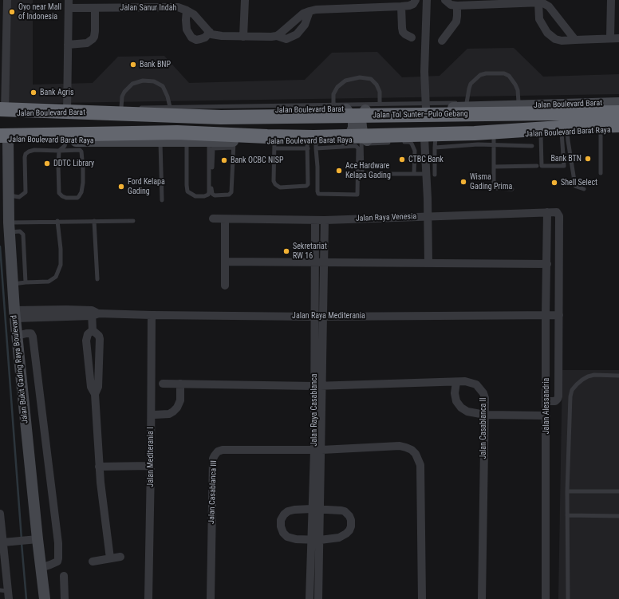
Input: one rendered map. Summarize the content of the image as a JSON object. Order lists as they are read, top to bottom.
{
  "streets": {
    "highway": ["Jalan Tol Sunter–Pulo Gebang"],
    "main road": ["Jalan Boulevard Barat", "Jalan Boulevard Barat Raya", "Jalan Bukit Gading Raya Boulevard"],
    "street": [
      "Jalan Sanur Indah",
      "Jalan Raya Venesia",
      "Jalan Raya Mediterania",
      "Jalan Alessandria",
      "Jalan Raya Casablanca",
      "Jalan Casablanca II",
      "Jalan Mediterania I",
      "Jalan Casablanca III"
    ]
  },
  "crossings": [
    ["Jalan Boulevard Barat", "Jalan Tol Sunter–Pulo Gebang"],
    ["Jalan Boulevard Barat Raya", "Jalan Bukit Gading Raya Boulevard"],
    ["Jalan Raya Venesia", "Jalan Alessandria"],
    ["Jalan Raya Venesia", "Jalan Raya Casablanca"],
    ["Jalan Raya Mediterania", "Jalan Bukit Gading Raya Boulevard"],
    ["Jalan Raya Mediterania", "Jalan Alessandria"],
    ["Jalan Raya Mediterania", "Jalan Raya Casablanca"],
    ["Jalan Raya Mediterania", "Jalan Mediterania I"],
    ["Jalan Raya Casablanca", "Jalan Casablanca II"],
    ["Jalan Raya Casablanca", "Jalan Casablanca III"]
  ],
  "places": [
    "Oyo near Mall of Indonesia",
    "Bank BNP",
    "Bank Agris",
    "Bank BTN",
    "CTBC Bank",
    "Bank OCBC NISP",
    "DDTC Library",
    "Ace Hardware Kelapa Gading",
    "Wisma Gading Prima",
    "Shell Select",
    "Ford Kelapa Gading",
    "Sekretariat RW 16"
  ]
}
